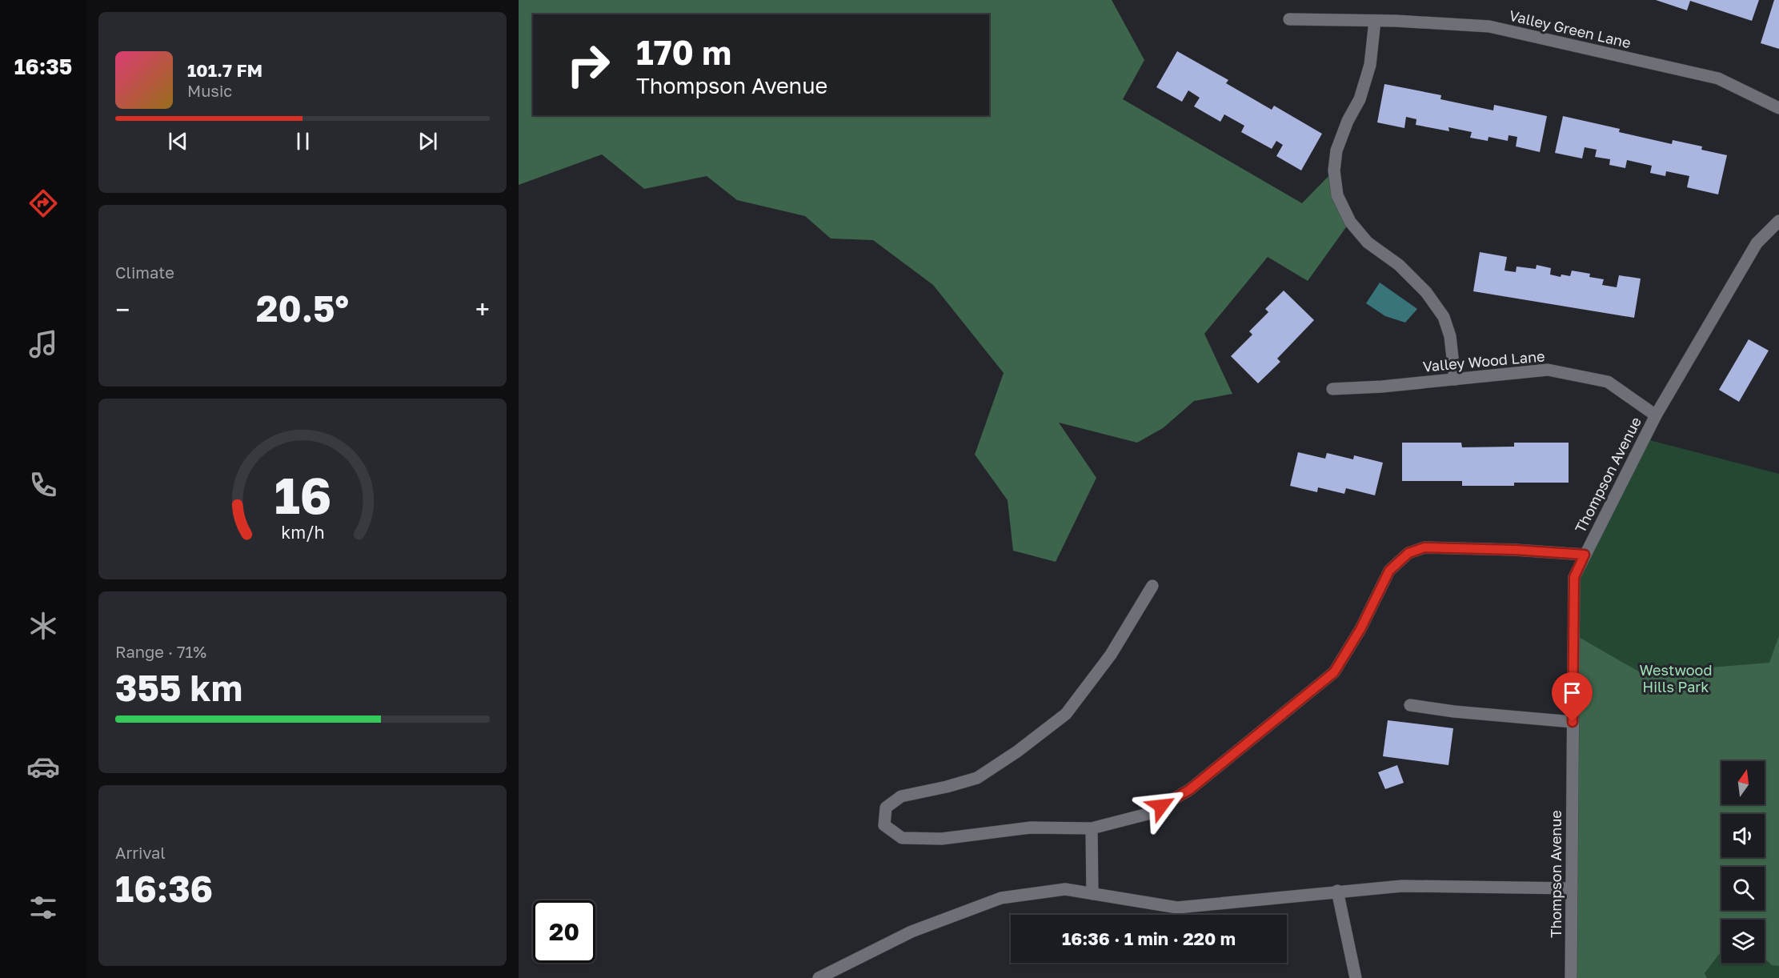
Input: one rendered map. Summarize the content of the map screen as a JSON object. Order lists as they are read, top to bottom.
{
  "streets": {
    "street": ["Valley Green Lane", "Valley Wood Lane", "Thompson Avenue"]
  },
  "crossings": [
    ["Valley Wood Lane", "Thompson Avenue"]
  ],
  "parks": ["Westwood Hills Park"],
  "north": "top",
  "page": {
    "tabs": "16:35",
    "turn": ["170 m", "Thompson Avenue"],
    "song": ["101.7 FM", "Music"],
    "tile": [
      "Climate",
      ["Range · 71%", "355 km"],
      ["Arrival", "16:36"]
    ],
    "heat": ["−", "20.5°", "+"],
    "limit": "20",
    "trip": "16:36 · 1 min · 220 m",
    "gauge": ["16", "km/h"]
  }
}
